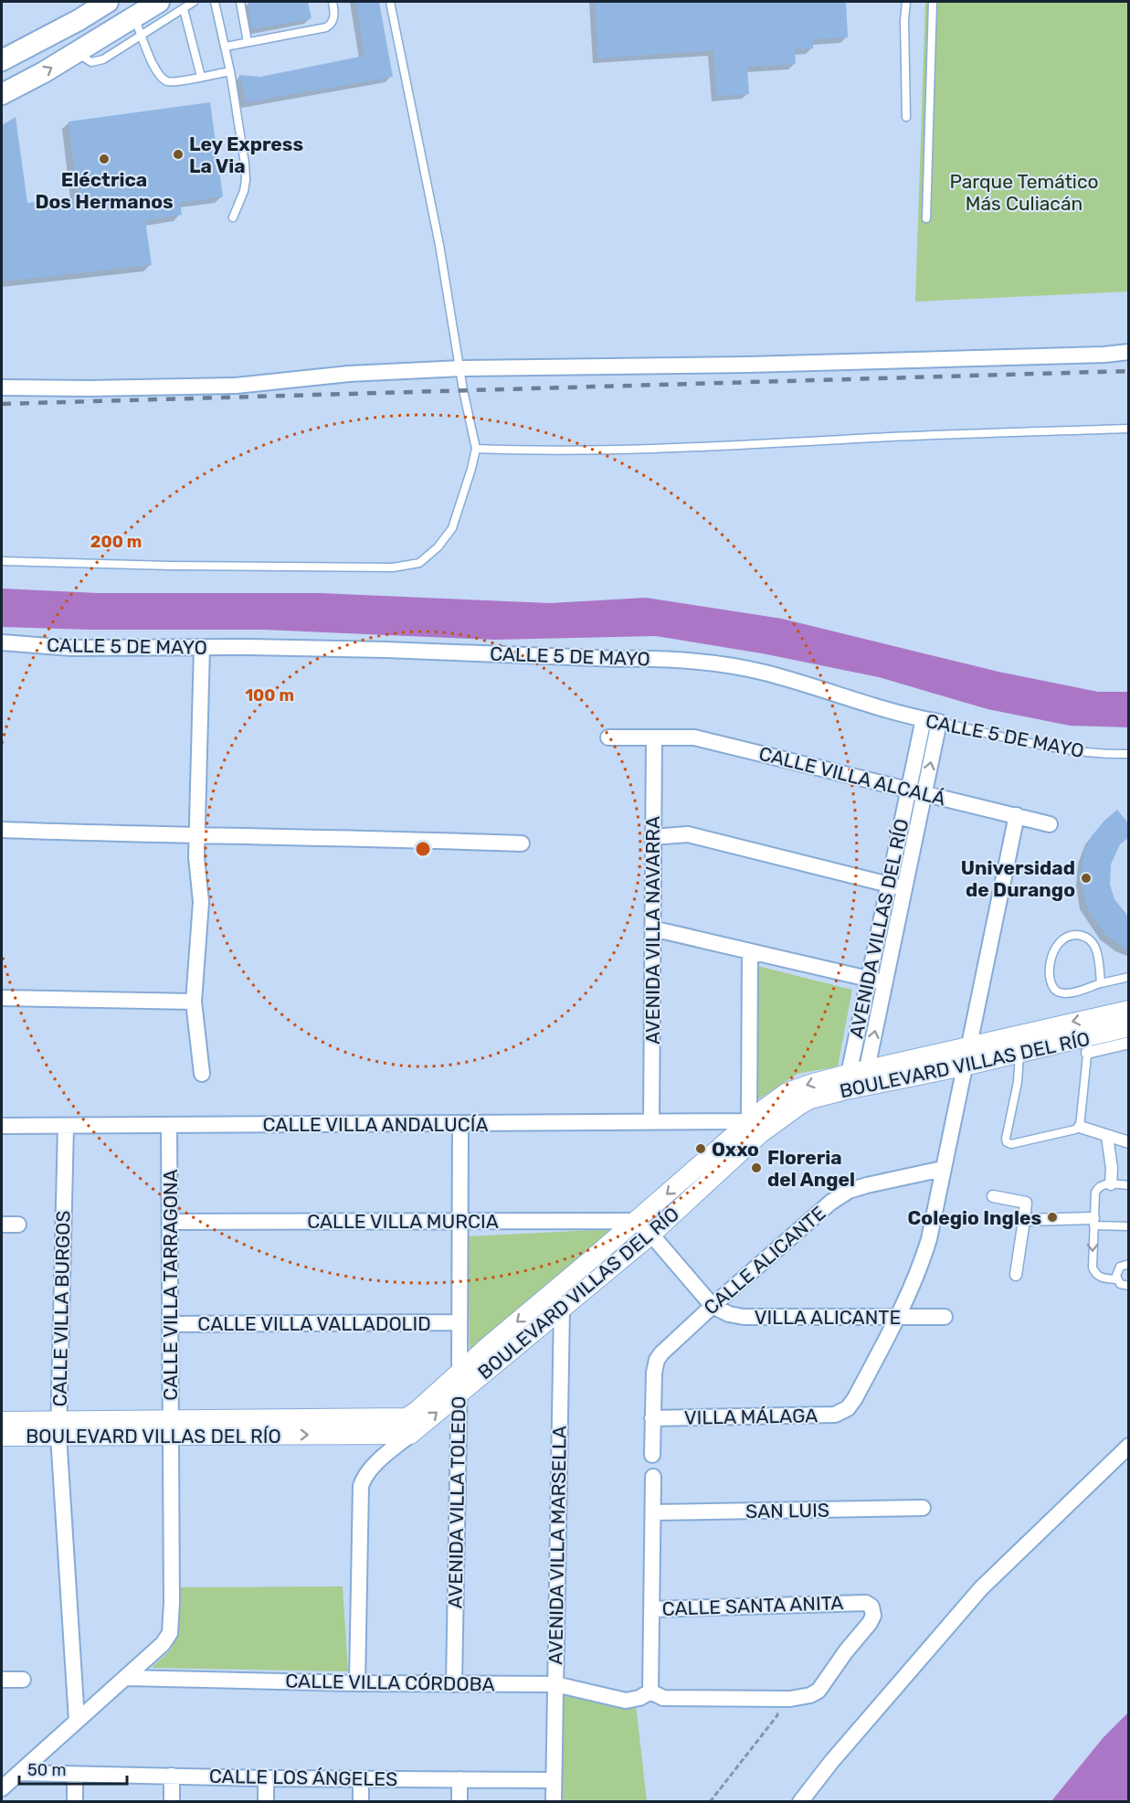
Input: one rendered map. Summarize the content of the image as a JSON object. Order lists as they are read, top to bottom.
{
  "streets": {
    "street": [
      "CALLE 5 DE MAYO",
      "CALLE VILLA ALCALÁ",
      "AVENIDA VILLAS DEL RÍO",
      "AVENIDA VILLA NAVARRA",
      "BOULEVARD VILLAS DEL RÍO",
      "CALLE VILLA ANDALUCÍA",
      "CALLE VILLA MURCIA",
      "CALLE ALICANTE",
      "CALLE VILLA TARRAGONA",
      "CALLE VILLA BURGOS",
      "VILLA ALICANTE",
      "CALLE VILLA VALLADOLID",
      "VILLA MÁLAGA",
      "AVENIDA VILLA TOLEDO",
      "SAN LUIS",
      "AVENIDA VILLA MARSELLA",
      "CALLE SANTA ANITA",
      "CALLE VILLA CÓRDOBA",
      "CALLE LOS ÁNGELES"
    ]
  },
  "crossings": [
    ["CALLE 5 DE MAYO", "AVENIDA VILLAS DEL RÍO"],
    ["CALLE VILLA ALCALÁ", "AVENIDA VILLAS DEL RÍO"],
    ["CALLE VILLA ALCALÁ", "AVENIDA VILLA NAVARRA"],
    ["AVENIDA VILLAS DEL RÍO", "BOULEVARD VILLAS DEL RÍO"],
    ["AVENIDA VILLA NAVARRA", "CALLE VILLA ANDALUCÍA"],
    ["BOULEVARD VILLAS DEL RÍO", "CALLE VILLA ANDALUCÍA"],
    ["BOULEVARD VILLAS DEL RÍO", "CALLE VILLA MURCIA"],
    ["BOULEVARD VILLAS DEL RÍO", "CALLE VILLA TARRAGONA"],
    ["BOULEVARD VILLAS DEL RÍO", "CALLE VILLA BURGOS"],
    ["BOULEVARD VILLAS DEL RÍO", "AVENIDA VILLA TOLEDO"],
    ["BOULEVARD VILLAS DEL RÍO", "AVENIDA VILLA MARSELLA"],
    ["CALLE VILLA ANDALUCÍA", "CALLE VILLA TARRAGONA"],
    ["CALLE VILLA ANDALUCÍA", "CALLE VILLA BURGOS"],
    ["CALLE VILLA ANDALUCÍA", "AVENIDA VILLA TOLEDO"],
    ["CALLE VILLA MURCIA", "CALLE VILLA TARRAGONA"],
    ["CALLE VILLA MURCIA", "AVENIDA VILLA TOLEDO"],
    ["CALLE ALICANTE", "VILLA ALICANTE"],
    ["CALLE ALICANTE", "VILLA MÁLAGA"],
    ["CALLE VILLA TARRAGONA", "CALLE VILLA BURGOS"],
    ["CALLE VILLA TARRAGONA", "CALLE VILLA VALLADOLID"],
    ["CALLE VILLA TARRAGONA", "CALLE VILLA CÓRDOBA"],
    ["CALLE VILLA TARRAGONA", "CALLE LOS ÁNGELES"],
    ["VILLA ALICANTE", "VILLA MÁLAGA"],
    ["CALLE VILLA VALLADOLID", "AVENIDA VILLA TOLEDO"],
    ["AVENIDA VILLA TOLEDO", "CALLE VILLA CÓRDOBA"],
    ["AVENIDA VILLA MARSELLA", "CALLE VILLA CÓRDOBA"],
    ["AVENIDA VILLA MARSELLA", "CALLE LOS ÁNGELES"]
  ],
  "parks": ["Parque Temático Más Culiacán"],
  "places": [
    "Ley Express La Via",
    "Eléctrica Dos Hermanos",
    "Universidad de Durango",
    "Oxxo",
    "Floreria del Angel",
    "Colegio Ingles"
  ],
  "scale_bar": "50 m",
  "rings": ["200 m", "100 m"]
}
